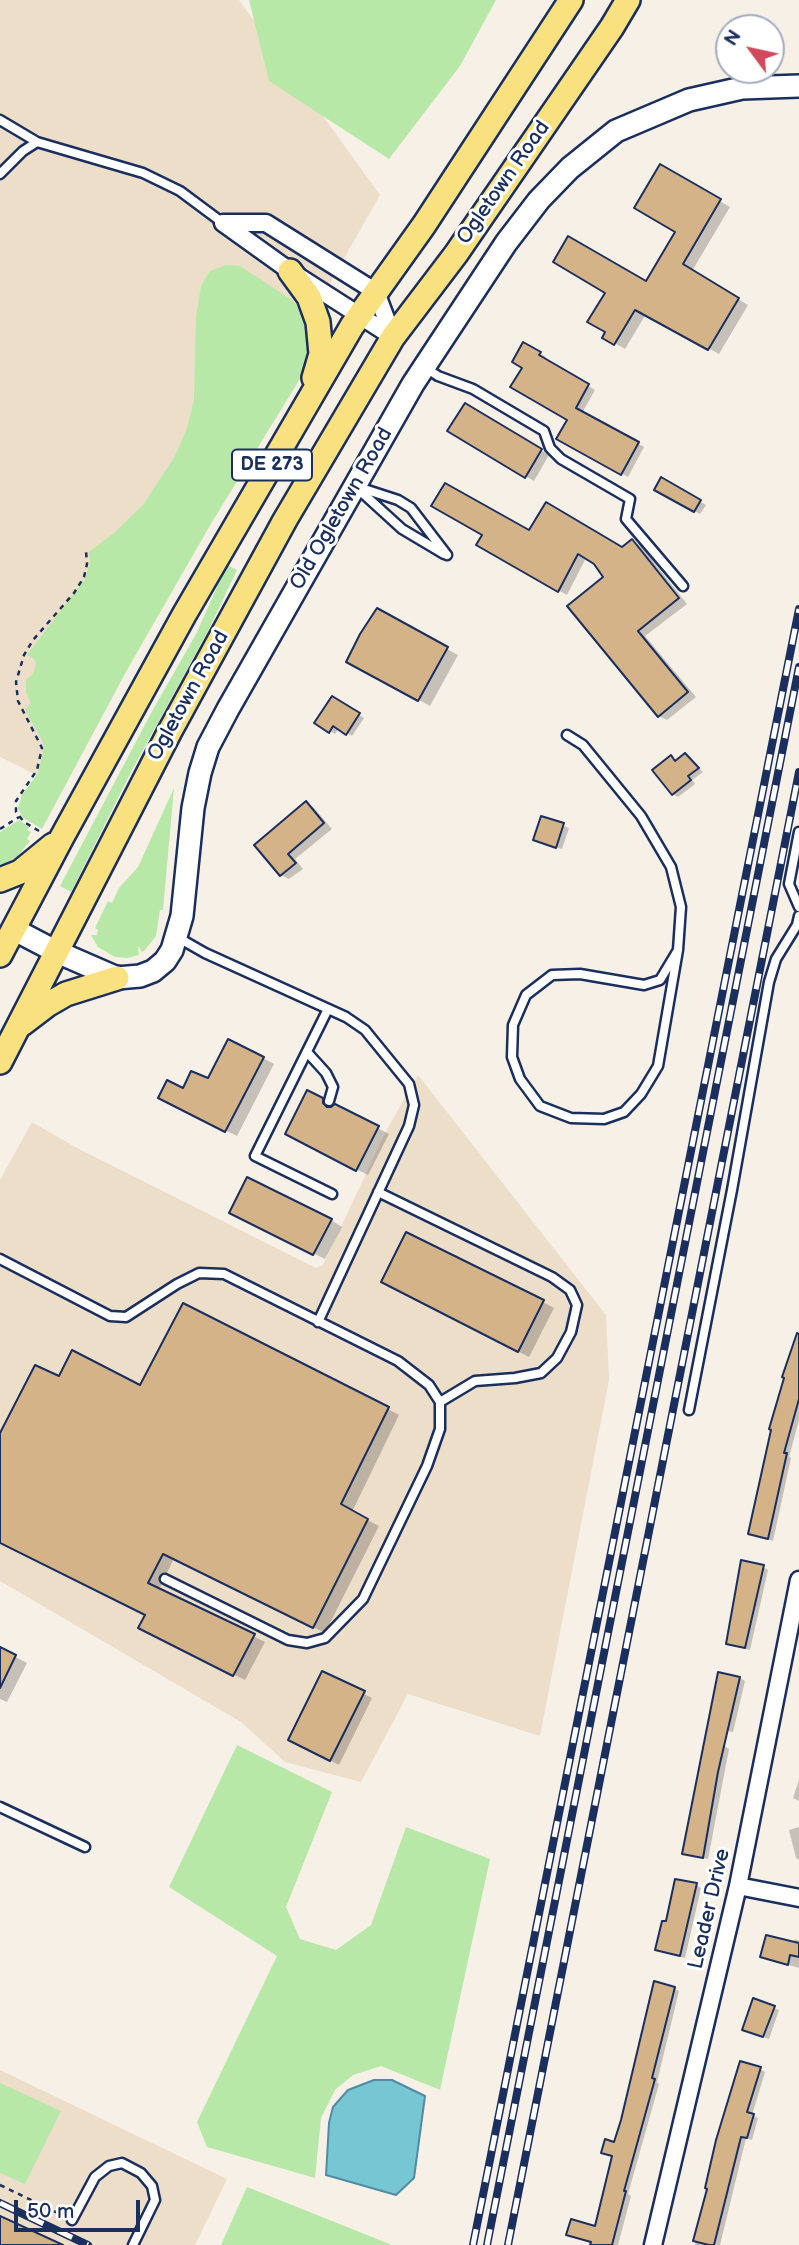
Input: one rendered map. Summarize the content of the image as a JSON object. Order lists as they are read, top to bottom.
{
  "streets": {
    "main road": ["Ogletown Road", "DE 273"],
    "street": ["Old Ogletown Road", "Leader Drive"]
  },
  "scale_bar": "50 m",
  "north": "top left"
}
